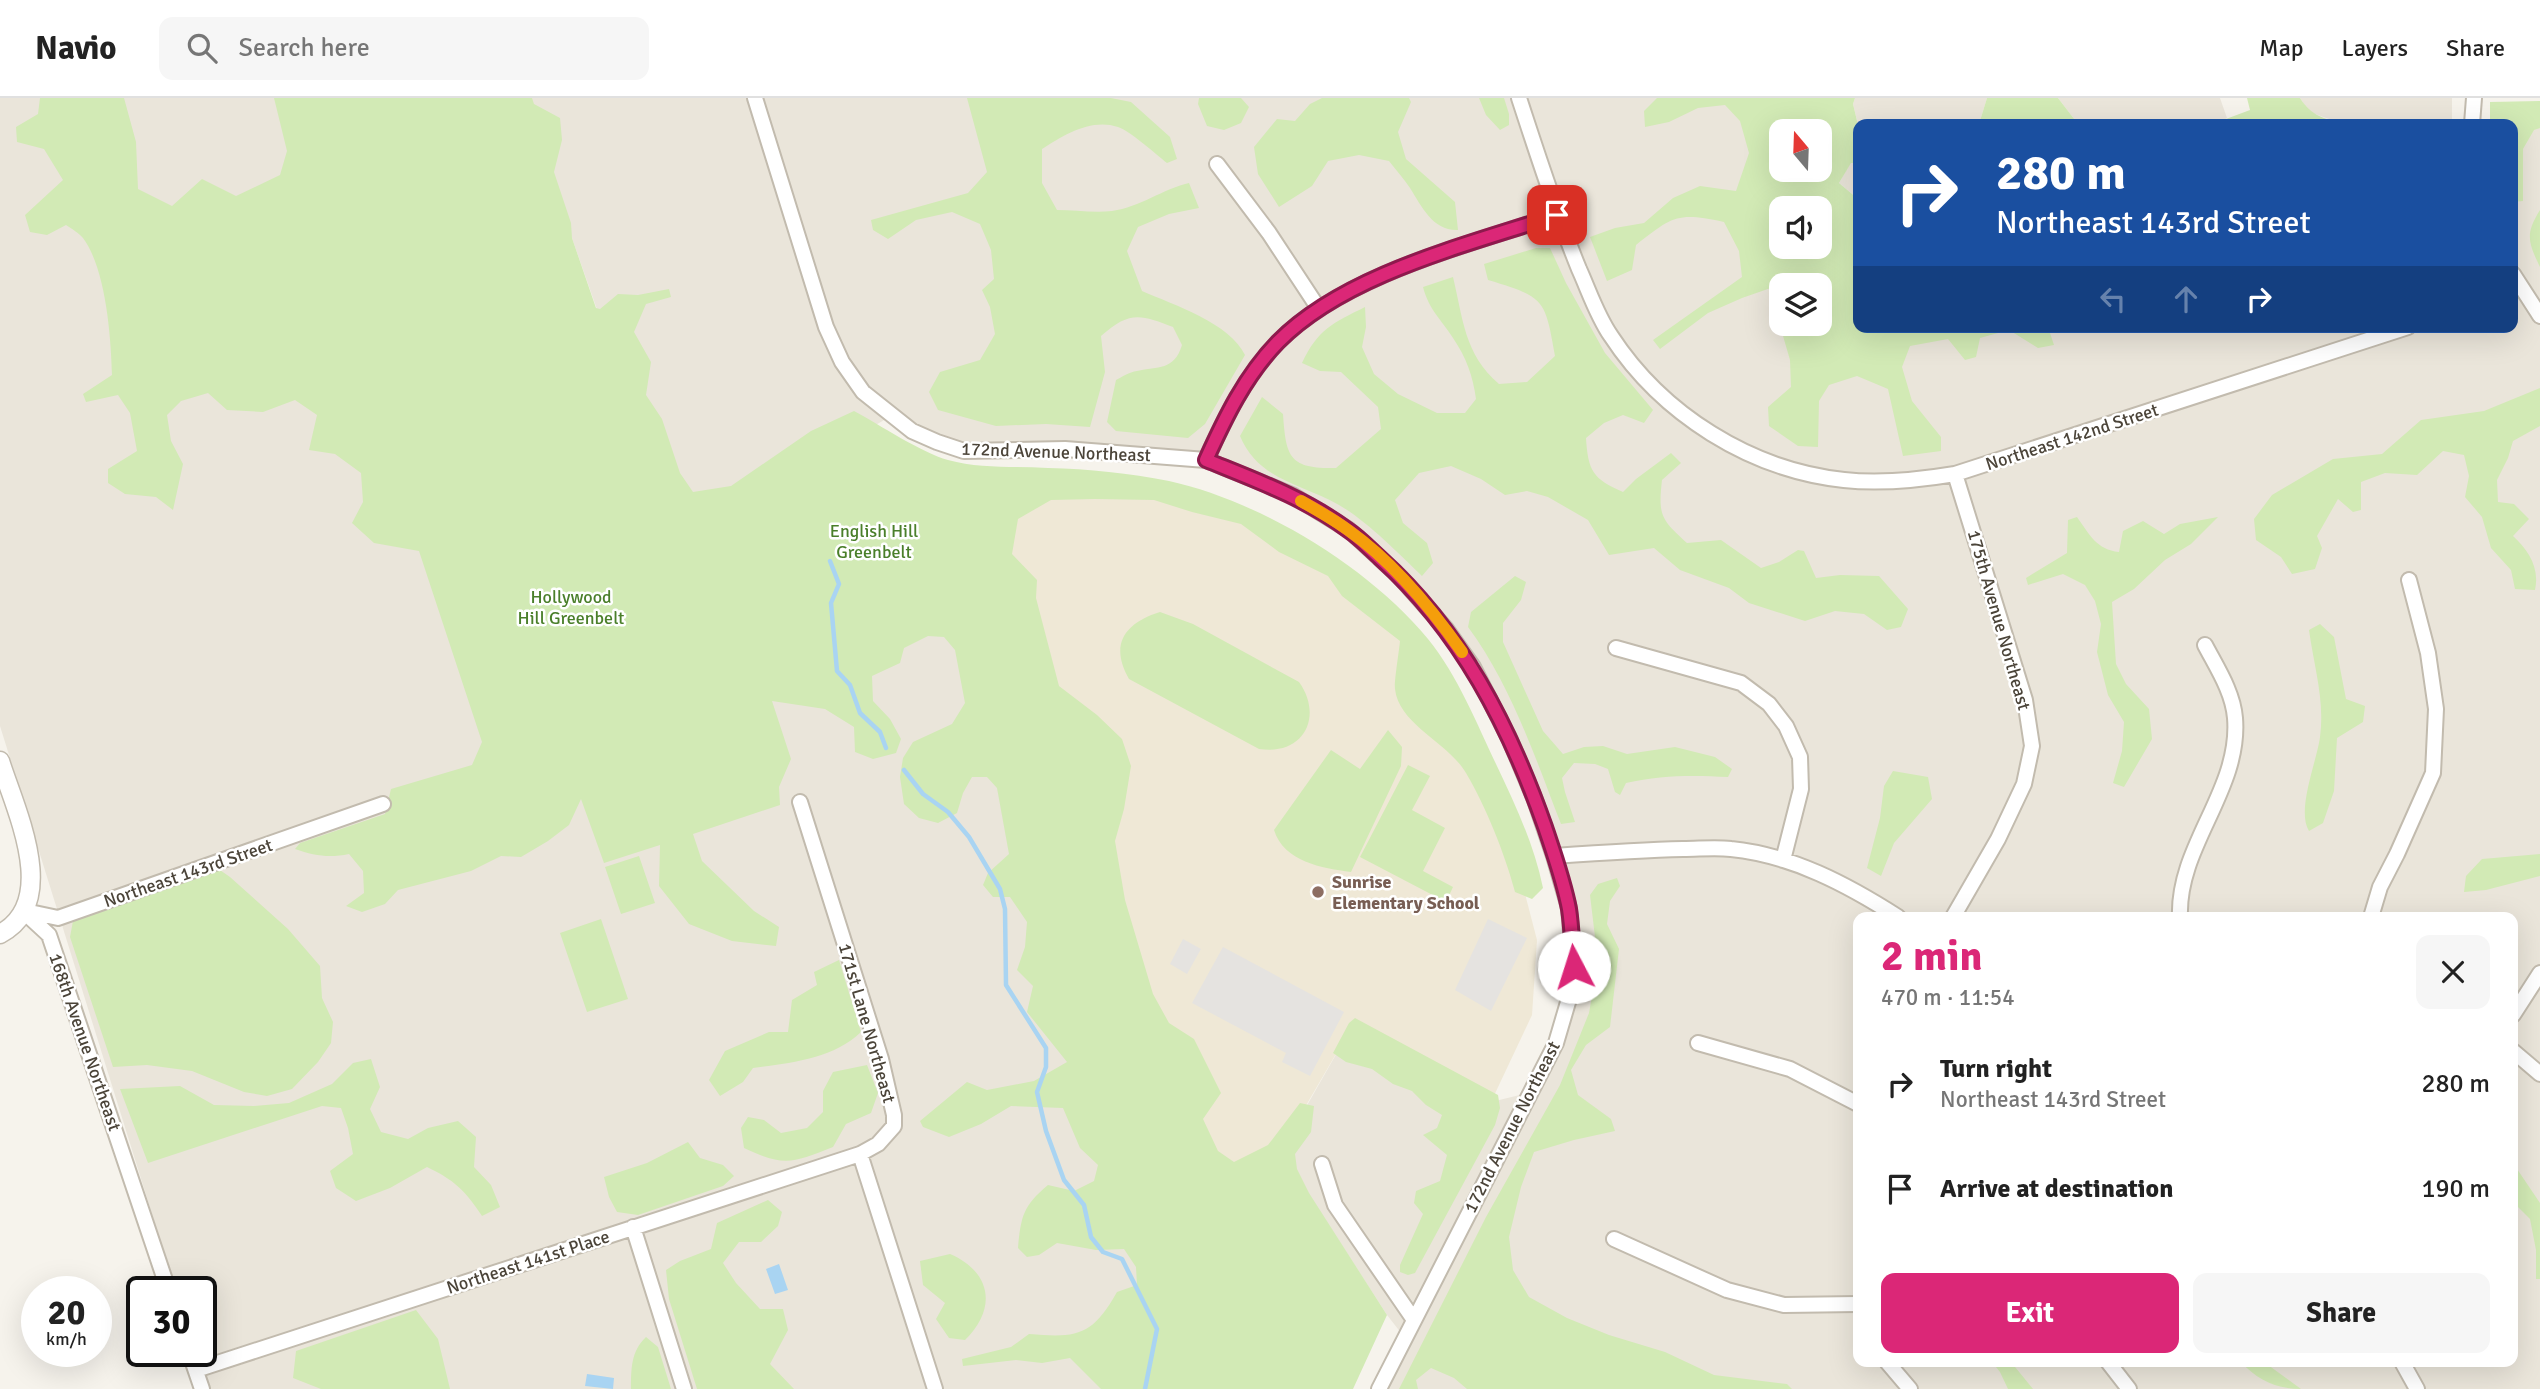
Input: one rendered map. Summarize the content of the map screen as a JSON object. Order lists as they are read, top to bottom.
{
  "streets": {
    "street": [
      "Northeast 142nd Street",
      "172nd Avenue Northeast",
      "175th Avenue Northeast",
      "Northeast 143rd Street",
      "171st Lane Northeast",
      "168th Avenue Northeast",
      "Northeast 141st Place"
    ]
  },
  "crossings": [
    ["Northeast 142nd Street", "175th Avenue Northeast"],
    ["Northeast 143rd Street", "168th Avenue Northeast"],
    ["171st Lane Northeast", "Northeast 141st Place"]
  ],
  "parks": ["English Hill Greenbelt", "Hollywood Hill Greenbelt"],
  "places": ["Sunrise Elementary School"],
  "north": "top",
  "page": {
    "header": "Navio",
    "search": "Search here",
    "nav": ["Map", "Layers", "Share"],
    "turn": ["280 m", "Northeast 143rd Street"],
    "heading": ["2 min", "470 m · 11:54"],
    "list": [
      {
        "name": "Turn right",
        "note": "Northeast 143rd Street",
        "value": "280 m"
      },
      {
        "name": "Arrive at destination",
        "value": "190 m"
      }
    ],
    "buttons": ["Exit", "Share"],
    "speed": "20 km/h",
    "limit": "30"
  }
}
